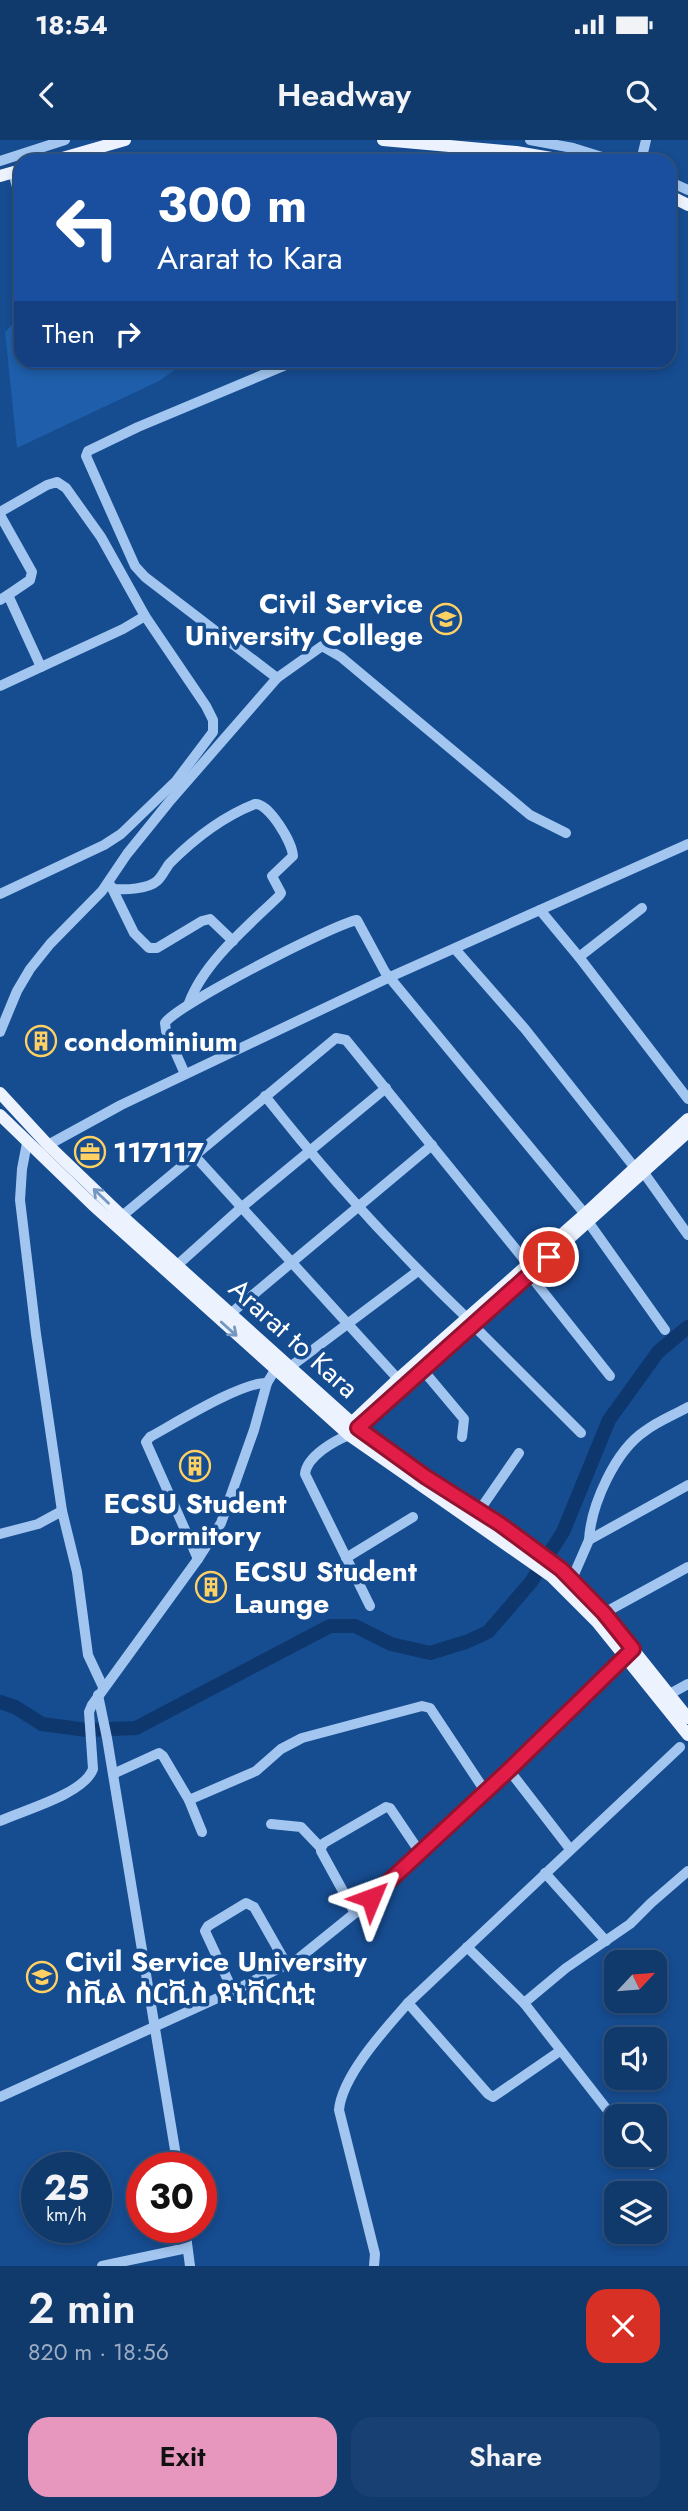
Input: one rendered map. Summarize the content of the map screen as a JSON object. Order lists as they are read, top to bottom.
{
  "streets": {
    "main road": ["Ararat to Kara"]
  },
  "places": {
    "school or university": ["Civil Service University College", "Civil Service University ስቪል ሰርቪስ ዩኒቨርሲቲ"],
    "building": ["condominium", "ECSU Student Dormitory", "ECSU Student Launge"],
    "office": ["117117"]
  },
  "north": "top right",
  "page": {
    "status": "18:54",
    "header": "Headway",
    "turn": ["300 m", "Ararat to Kara"],
    "then": "Then",
    "speed": "25 km/h",
    "limit": "30",
    "heading": ["2 min", "820 m · 18:56"],
    "buttons": ["Exit", "Share"]
  }
}
